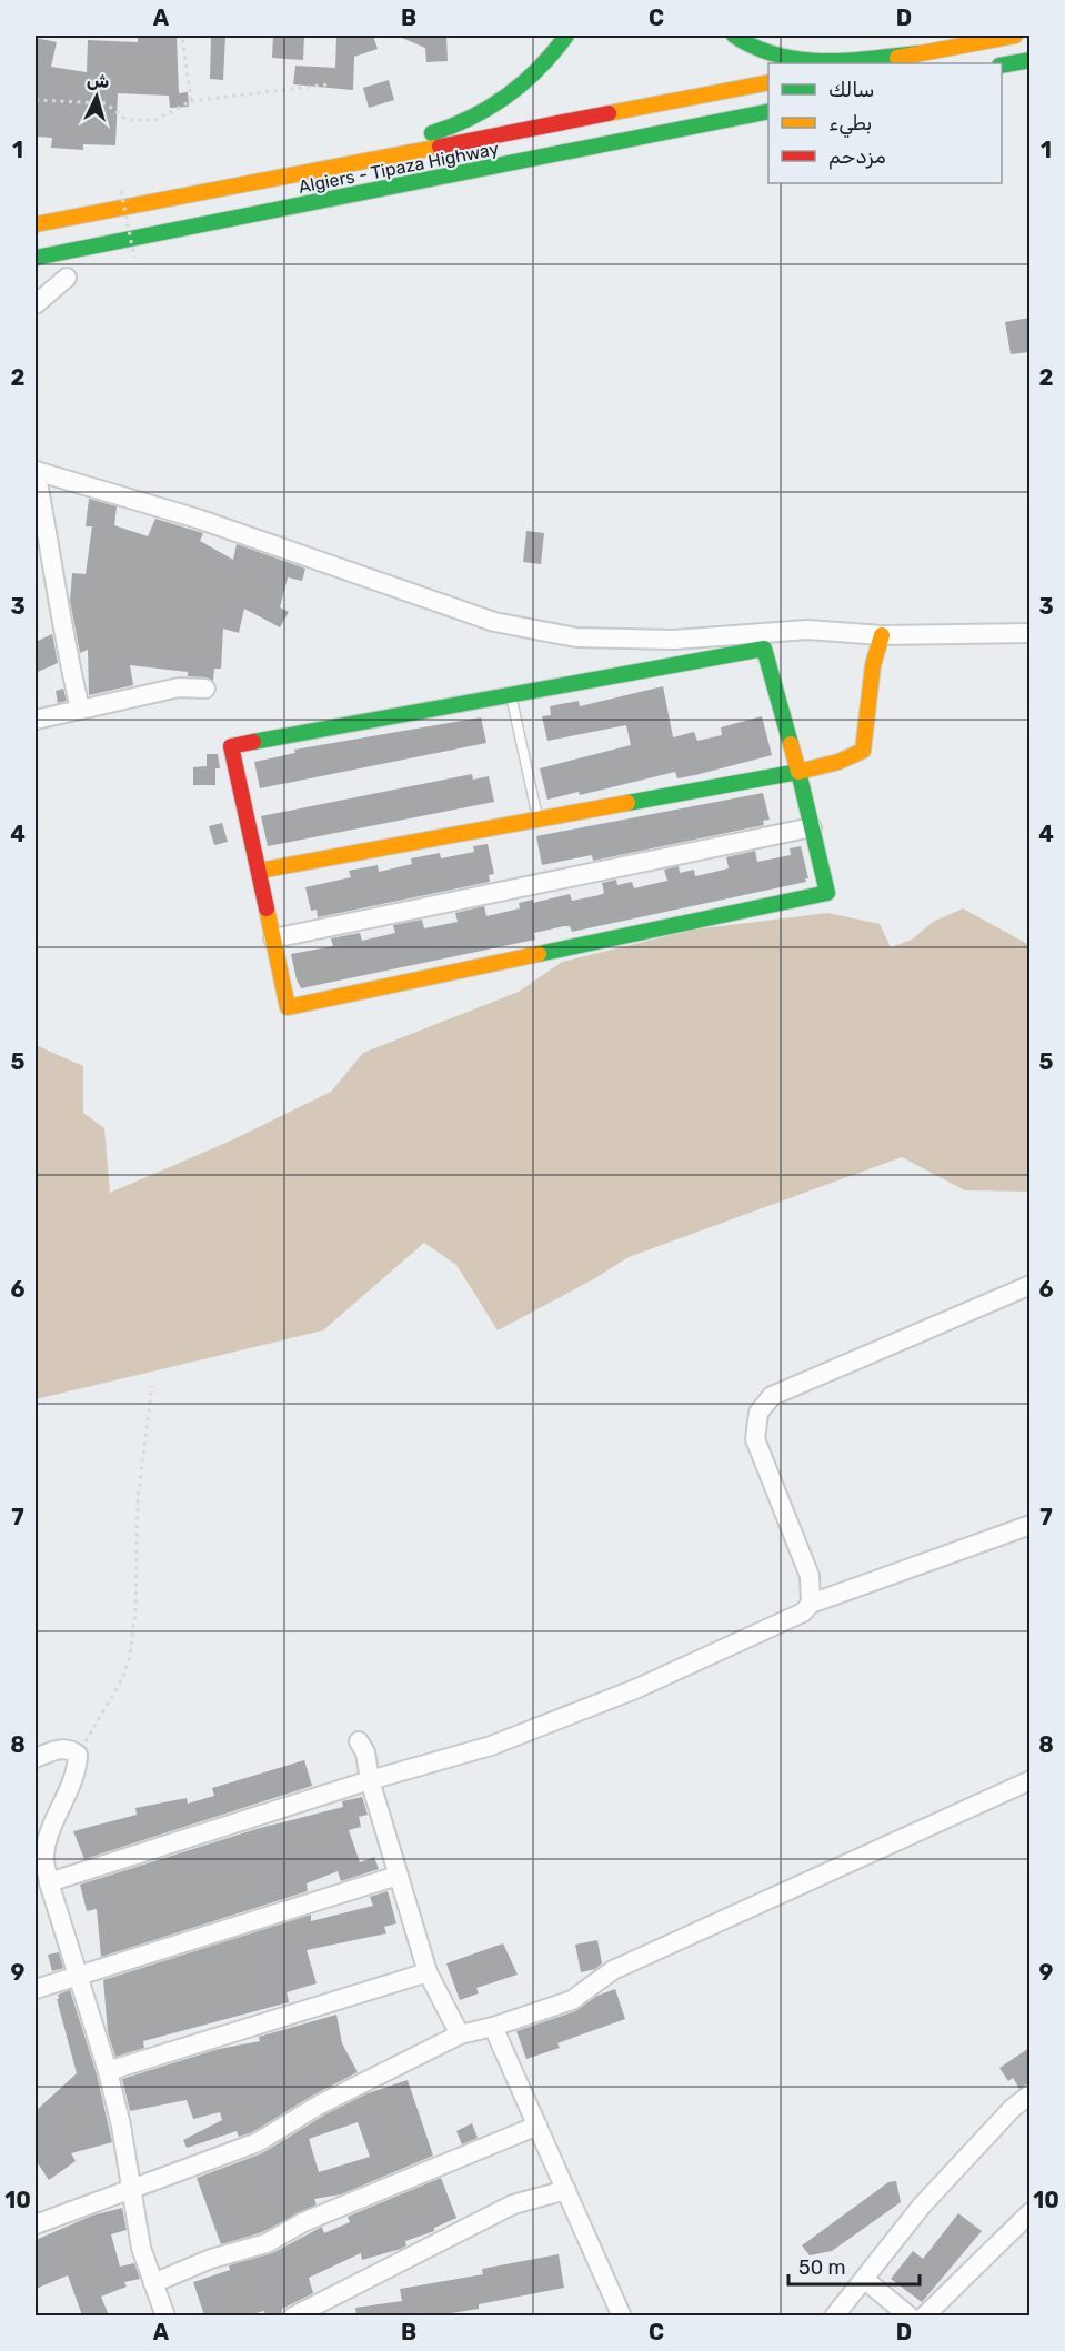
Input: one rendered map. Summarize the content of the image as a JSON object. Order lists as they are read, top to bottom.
{
  "streets": {
    "main road": ["Algiers - Tipaza Highway"]
  },
  "legend": ["سالك", "بطيء", "مزدحم"],
  "scale_bar": "50 m",
  "north": "top",
  "grid": {
    "columns": [
      "A",
      "B",
      "C",
      "D"
    ],
    "rows": [
      "1",
      "2",
      "3",
      "4",
      "5",
      "6",
      "7",
      "8",
      "9",
      "10"
    ]
  }
}
